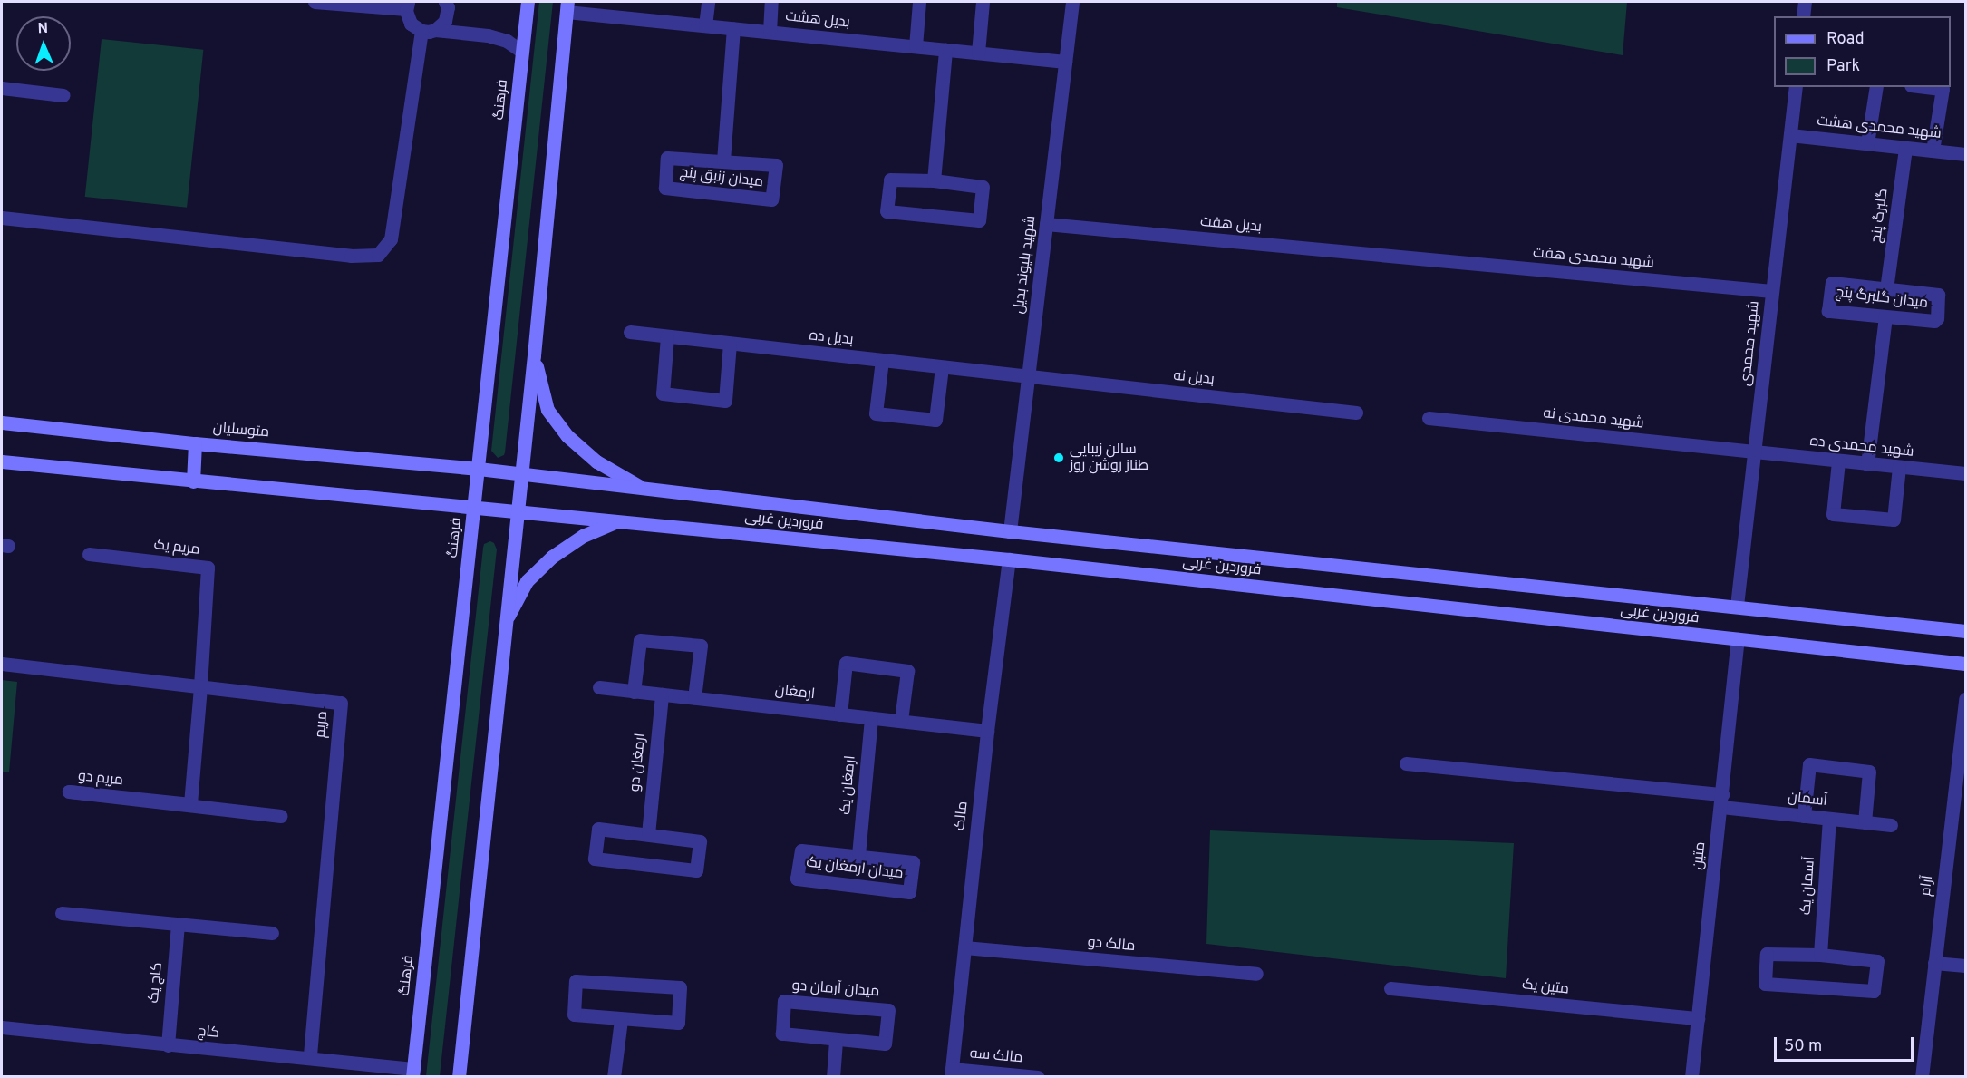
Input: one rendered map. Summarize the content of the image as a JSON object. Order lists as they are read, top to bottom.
{
  "streets": {
    "main road": ["فرهنگ", "متوسلیان", "فروردین غربی"],
    "street": [
      "بدیل هشت",
      "شهید محمدی هشت",
      "میدان زنبق پنج",
      "گلبرگ پنج",
      "بدیل هفت",
      "شهید محمدی هفت",
      "شهید بلیوند بدیل",
      "میدان گلبرگ پنج",
      "بدیل ده",
      "شهید محمدی",
      "بدیل نه",
      "شهید محمدی نه",
      "شهید محمدی ده",
      "مریم یک",
      "ارمغان",
      "مریم",
      "ارمغان دو",
      "مریم دو",
      "ارمغان یک",
      "آسمان",
      "مالک",
      "متین",
      "میدان ارمغان یک",
      "آسمان یک",
      "آرام",
      "مالک دو",
      "کاج یک",
      "متین یک",
      "میدان آرمان دو",
      "کاج",
      "مالک سه"
    ]
  },
  "crossings": [
    ["بدیل هشت", "شهید بلیوند بدیل"],
    ["فرهنگ", "متوسلیان"],
    ["فرهنگ", "فروردین غربی"],
    ["فرهنگ", "کاج"],
    ["شهید محمدی هشت", "گلبرگ پنج"],
    ["شهید محمدی هشت", "شهید محمدی"],
    ["گلبرگ پنج", "میدان گلبرگ پنج"],
    ["بدیل هفت", "شهید محمدی هفت"],
    ["بدیل هفت", "شهید بلیوند بدیل"],
    ["شهید محمدی هفت", "شهید محمدی"],
    ["شهید بلیوند بدیل", "بدیل ده"],
    ["شهید بلیوند بدیل", "بدیل نه"],
    ["شهید بلیوند بدیل", "فروردین غربی"],
    ["بدیل ده", "بدیل نه"],
    ["شهید محمدی", "شهید محمدی نه"],
    ["شهید محمدی", "شهید محمدی ده"],
    ["شهید محمدی", "فروردین غربی"],
    ["شهید محمدی نه", "شهید محمدی ده"],
    ["متوسلیان", "فروردین غربی"],
    ["فروردین غربی", "مالک"],
    ["فروردین غربی", "متین"],
    ["مریم یک", "مریم"],
    ["مریم یک", "مریم دو"],
    ["ارمغان", "ارمغان دو"],
    ["ارمغان", "ارمغان یک"],
    ["ارمغان", "مالک"],
    ["مریم", "مریم دو"],
    ["مریم", "کاج"],
    ["ارمغان یک", "میدان ارمغان یک"],
    ["آسمان", "متین"],
    ["آسمان", "آسمان یک"],
    ["مالک", "مالک دو"],
    ["مالک", "مالک سه"],
    ["متین", "متین یک"],
    ["کاج یک", "کاج"]
  ],
  "places": ["سالن زیبایی طناز روشن روز"],
  "legend": ["Road", "Park"],
  "scale_bar": "50 m",
  "north": "top"
}
